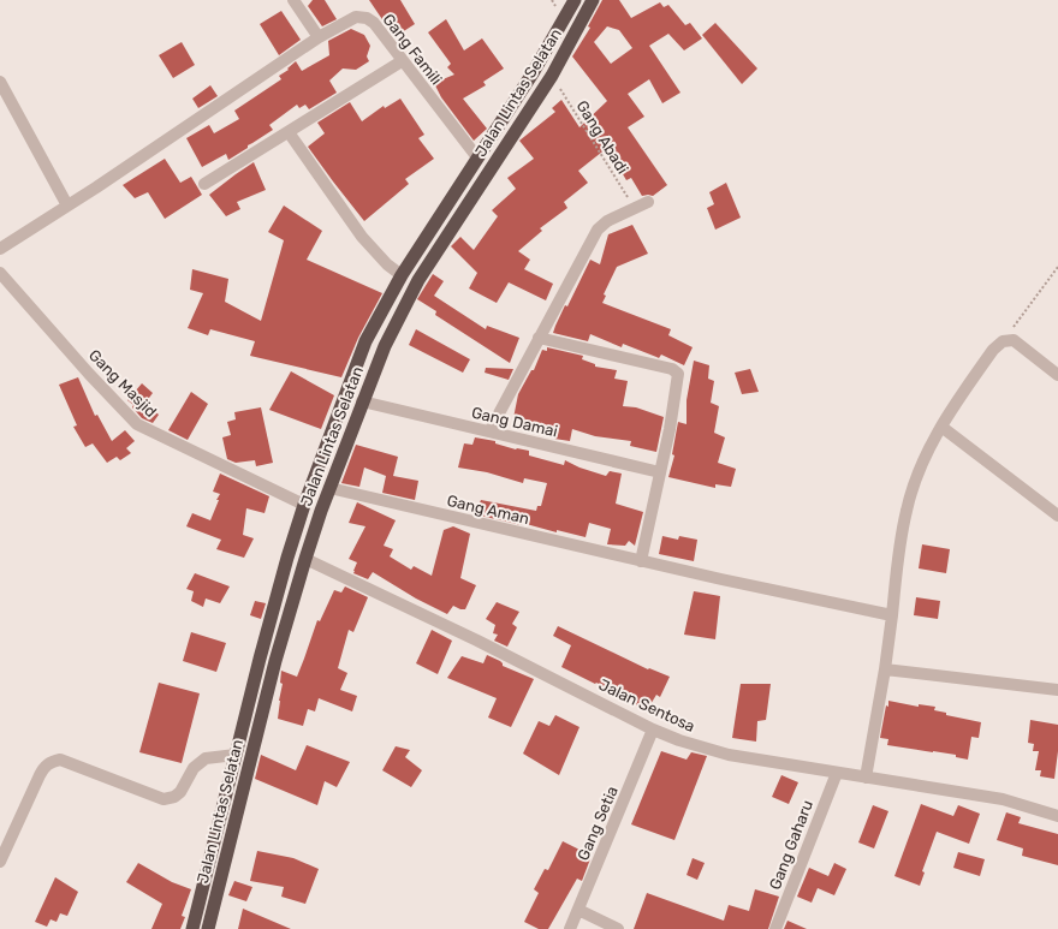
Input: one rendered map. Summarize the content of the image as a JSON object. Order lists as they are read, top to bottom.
{
  "streets": {
    "highway": ["Jalan Lintas Selatan"],
    "street": [
      "Gang Famili",
      "Gang Masjid",
      "Gang Damai",
      "Gang Aman",
      "Jalan Sentosa",
      "Gang Setia",
      "Gang Gaharu"
    ],
    "path": ["Gang Abadi"]
  },
  "crossings": [
    ["Gang Famili", "Jalan Lintas Selatan"],
    ["Jalan Lintas Selatan", "Gang Abadi"],
    ["Jalan Lintas Selatan", "Gang Masjid"],
    ["Jalan Lintas Selatan", "Gang Damai"],
    ["Jalan Lintas Selatan", "Gang Aman"],
    ["Jalan Lintas Selatan", "Jalan Sentosa"],
    ["Jalan Sentosa", "Gang Setia"],
    ["Jalan Sentosa", "Gang Gaharu"]
  ]
}
